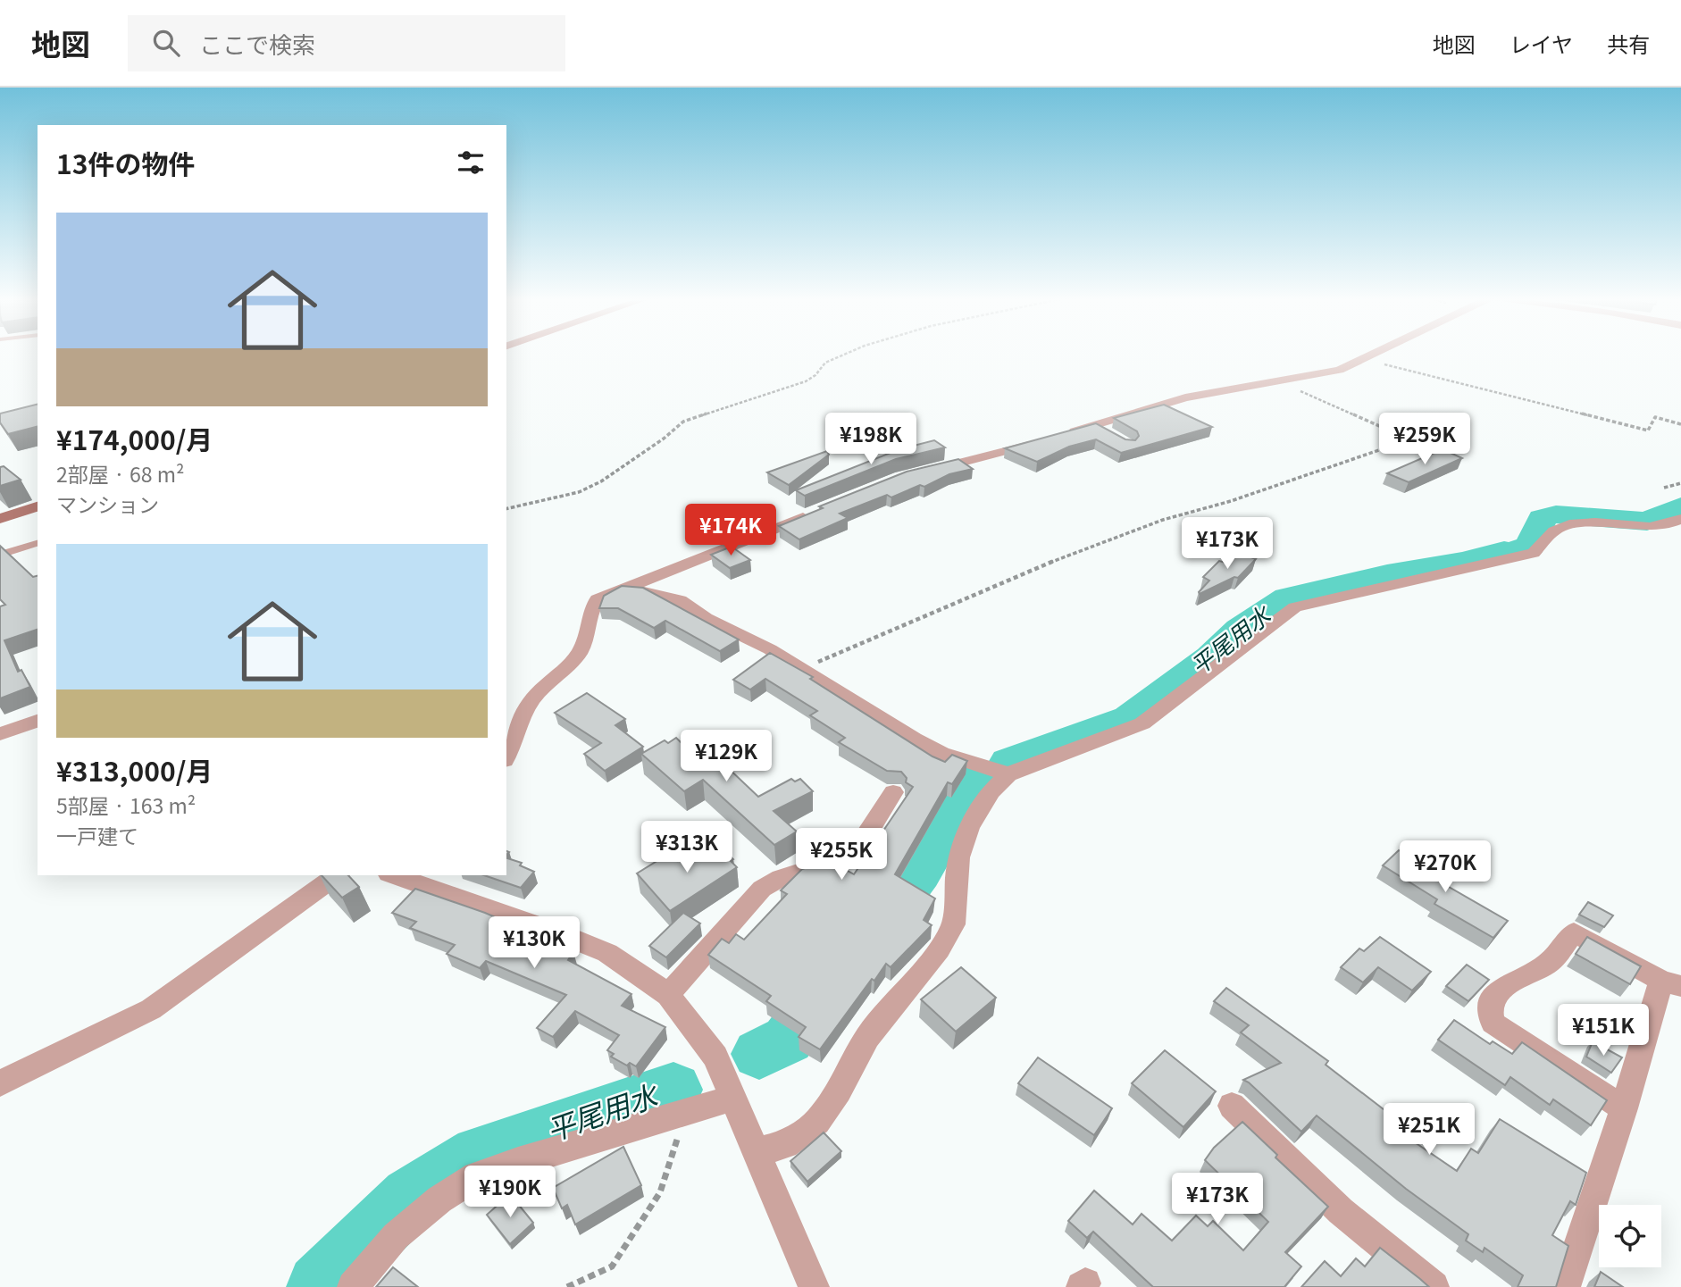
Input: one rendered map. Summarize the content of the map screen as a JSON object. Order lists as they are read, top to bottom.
{
  "water": ["平尾用水"],
  "page": {
    "header": "地図",
    "search": "ここで検索",
    "nav": ["地図", "レイヤ", "共有"],
    "heading": "13件の物件",
    "list": [
      {
        "name": "¥174,000/月",
        "note": "2部屋 · 68 m² · マンション"
      },
      {
        "name": "¥313,000/月",
        "note": "5部屋 · 163 m² · 一戸建て"
      }
    ],
    "price": [
      "¥198K",
      "¥259K",
      "¥174K",
      "¥173K",
      "¥129K",
      "¥313K",
      "¥255K",
      "¥270K",
      "¥130K",
      "¥151K",
      "¥251K",
      "¥190K",
      "¥173K"
    ]
  }
}
